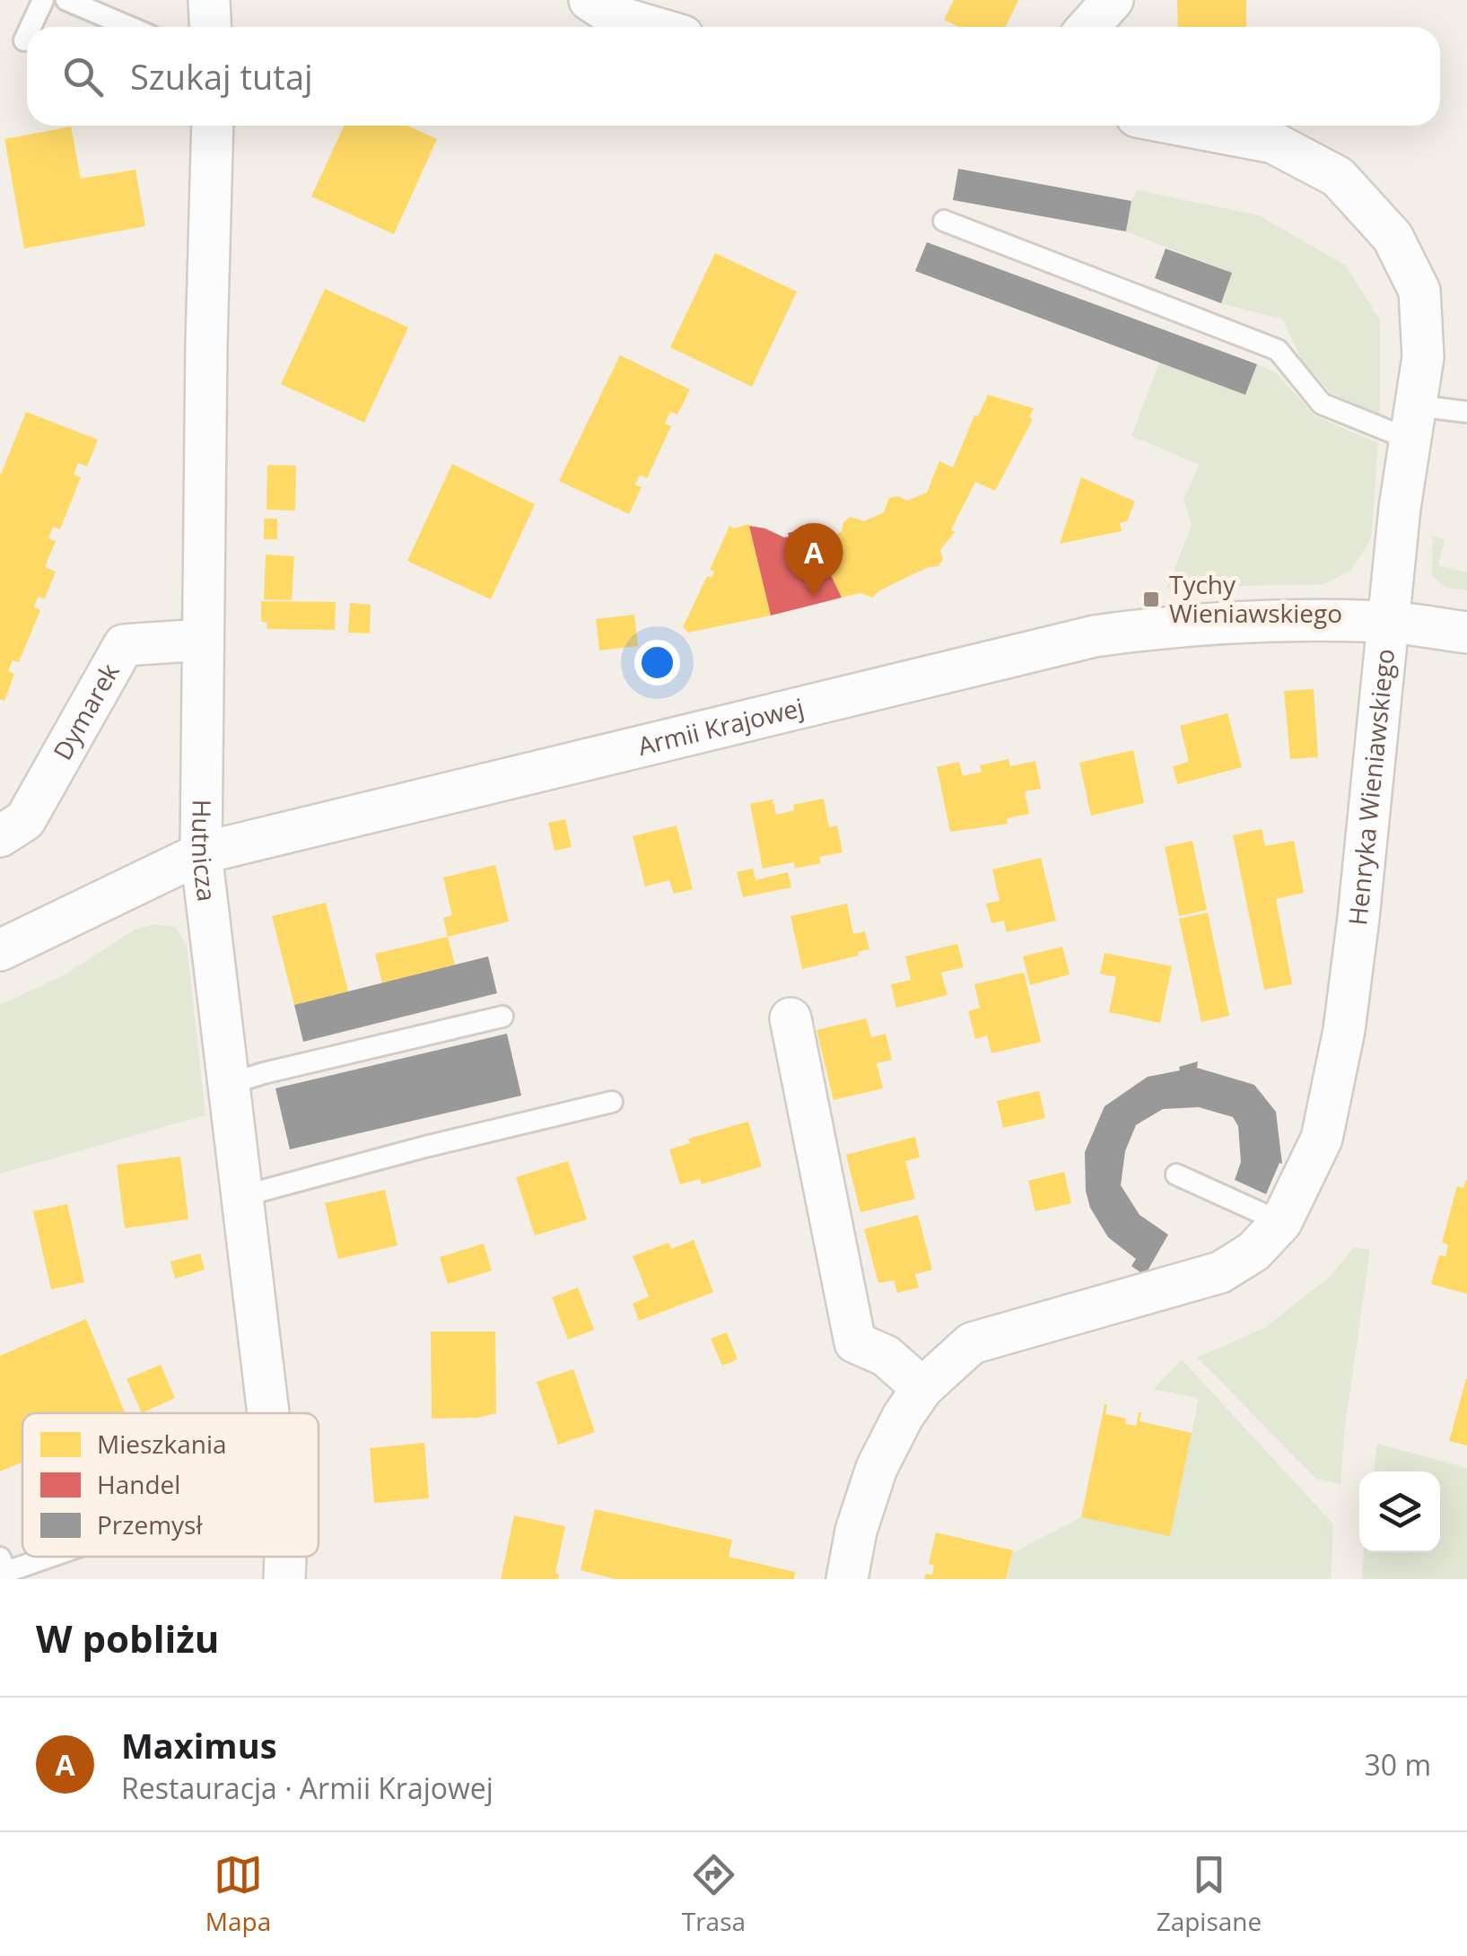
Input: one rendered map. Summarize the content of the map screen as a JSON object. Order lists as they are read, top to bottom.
{
  "streets": {
    "street": [
      "Dymarek",
      "Armii Krajowej",
      "Henryka Wieniawskiego",
      "Hutnicza"
    ]
  },
  "crossings": [
    ["Dymarek", "Hutnicza"],
    ["Armii Krajowej", "Henryka Wieniawskiego"],
    ["Armii Krajowej", "Hutnicza"]
  ],
  "places": {
    "transit": ["Tychy Wieniawskiego"]
  },
  "legend": ["Mieszkania", "Handel", "Przemysł"],
  "page": {
    "search": "Szukaj tutaj",
    "pins": "A",
    "heading": "W pobliżu",
    "list": [
      {
        "mark": "A",
        "name": "Maximus",
        "note": "Restauracja · Armii Krajowej",
        "value": "30 m"
      }
    ],
    "nav": ["Mapa", "Trasa", "Zapisane"]
  }
}
